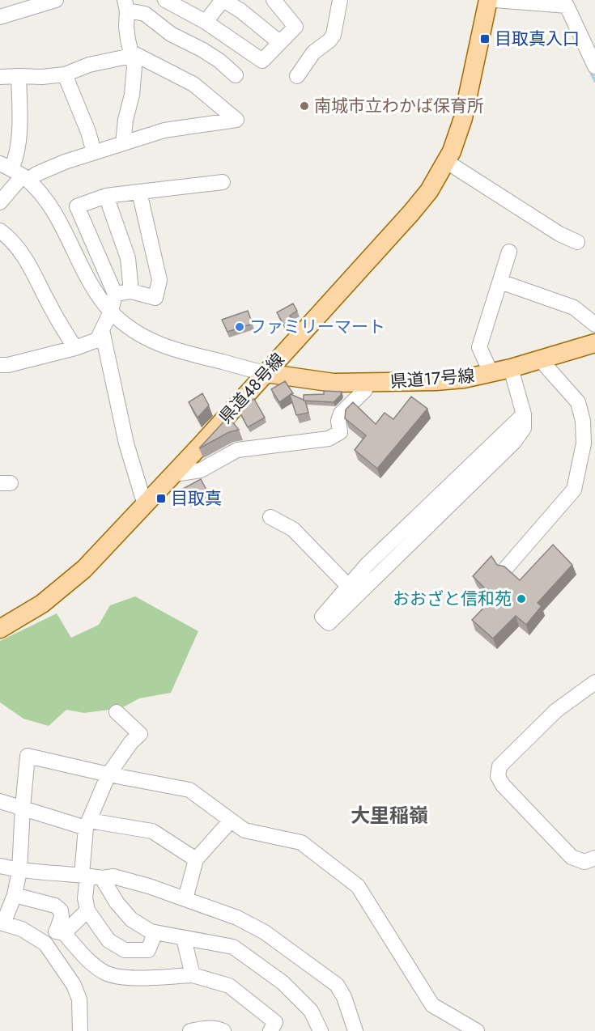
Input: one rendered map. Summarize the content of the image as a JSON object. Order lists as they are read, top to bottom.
{
  "streets": {
    "main road": ["県道17号線", "県道48号線"]
  },
  "crossings": [
    ["県道17号線", "県道48号線"]
  ],
  "districts": ["大里稲嶺"],
  "places": {
    "transit": ["目取真入口", "目取真"],
    "other": ["南城市立わかば保育所", "ファミリーマート", "おおざと信和苑"]
  }
}
